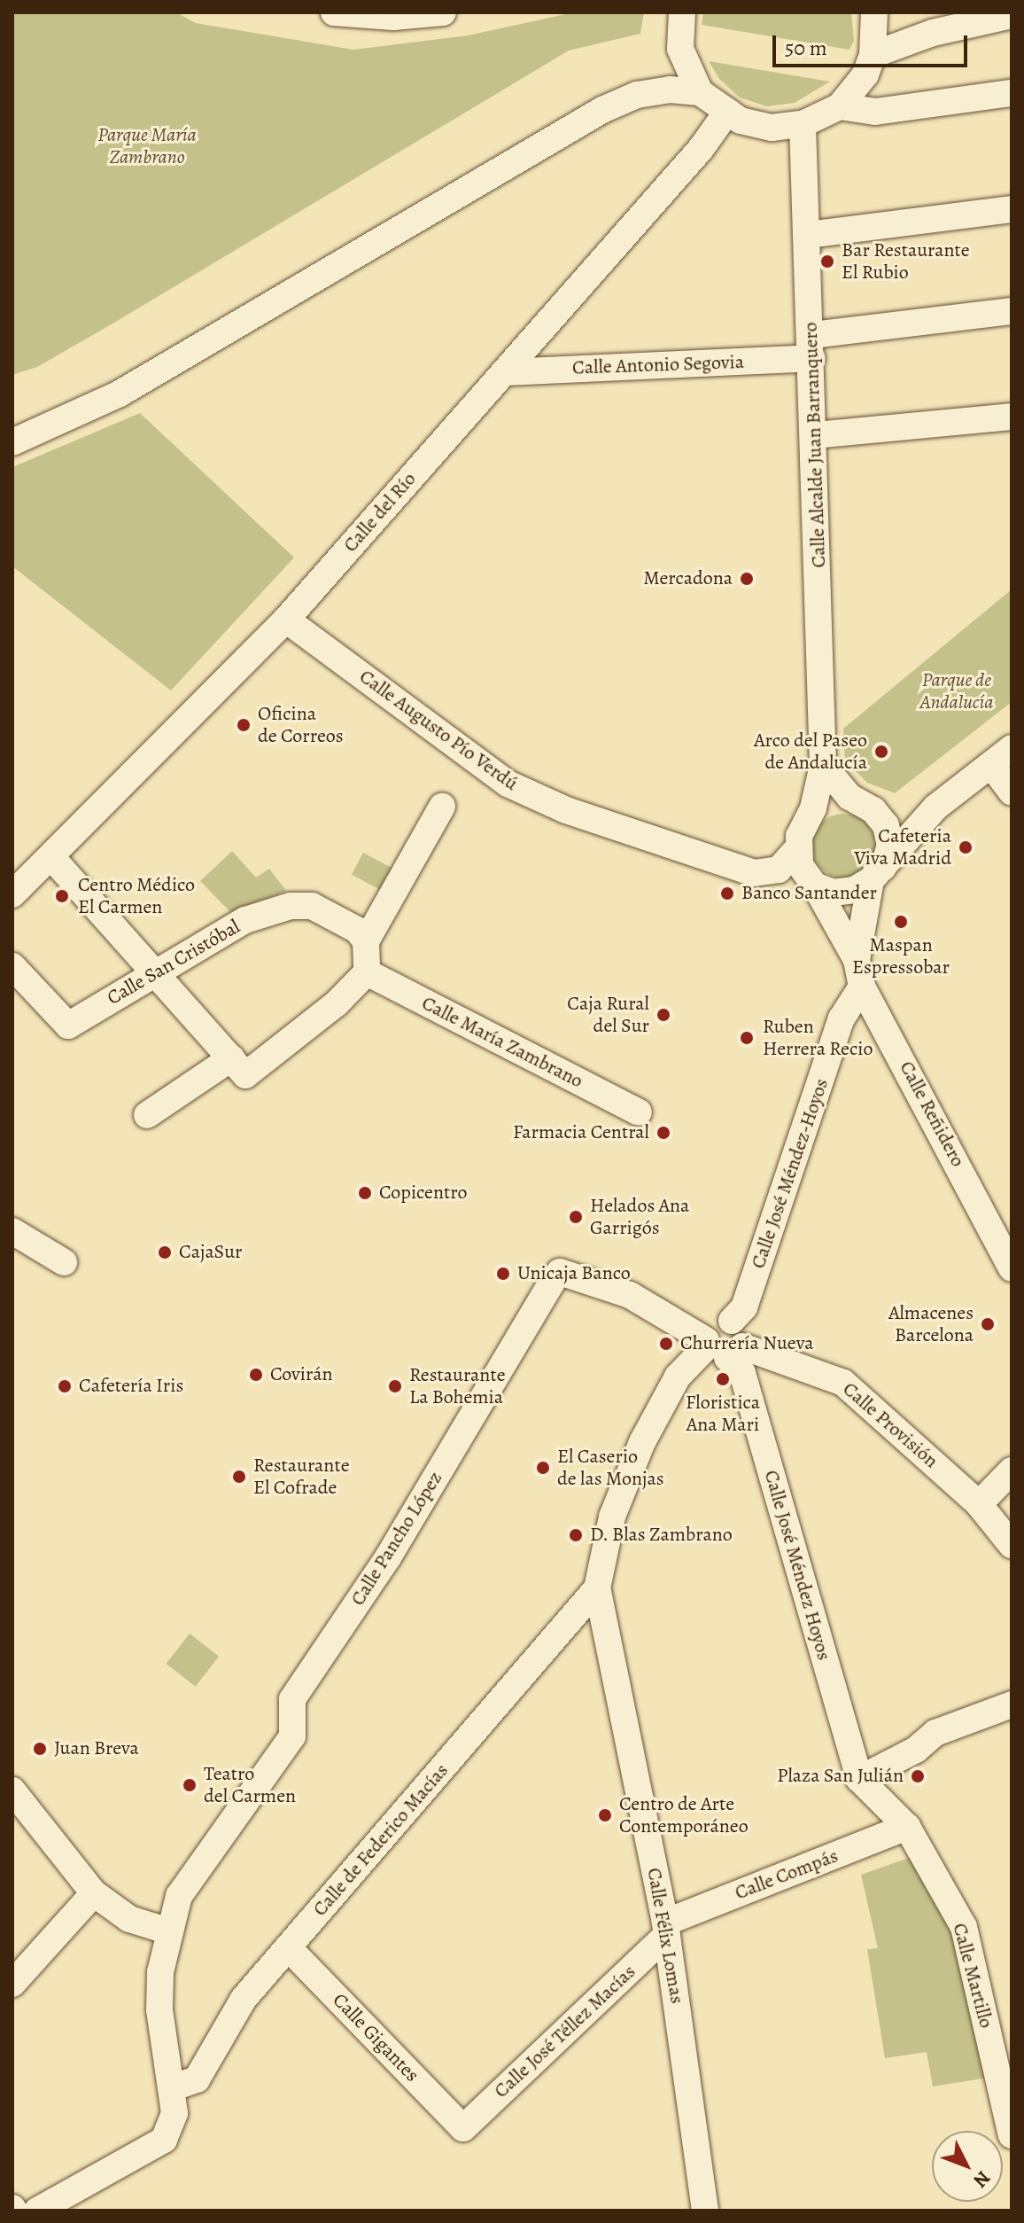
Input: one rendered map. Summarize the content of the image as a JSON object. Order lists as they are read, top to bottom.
{
  "streets": {
    "street": [
      "Calle Antonio Segovia",
      "Calle Alcalde Juan Barranquero",
      "Calle del Río",
      "Calle Augusto Pío Verdú",
      "Calle San Cristóbal",
      "Calle María Zambrano",
      "Calle Reñidero",
      "Calle José Méndez-Hoyos",
      "Calle Provisión",
      "Calle Pancho López",
      "Calle José Méndez Hoyos",
      "Calle de Federico Macías",
      "Calle Compás",
      "Calle Félix Lomas",
      "Calle Martillo",
      "Calle José Téllez Macías",
      "Calle Gigantes"
    ]
  },
  "crossings": [
    ["Calle Antonio Segovia", "Calle Alcalde Juan Barranquero"],
    ["Calle Antonio Segovia", "Calle del Río"],
    ["Calle Alcalde Juan Barranquero", "Calle Augusto Pío Verdú"],
    ["Calle Alcalde Juan Barranquero", "Calle Reñidero"],
    ["Calle del Río", "Calle Augusto Pío Verdú"],
    ["Calle Augusto Pío Verdú", "Calle Reñidero"],
    ["Calle Reñidero", "Calle José Méndez-Hoyos"],
    ["Calle José Méndez-Hoyos", "Calle Félix Lomas"],
    ["Calle Provisión", "Calle Pancho López"],
    ["Calle Provisión", "Calle José Méndez Hoyos"],
    ["Calle Provisión", "Calle Félix Lomas"],
    ["Calle Pancho López", "Calle José Méndez Hoyos"],
    ["Calle Pancho López", "Calle de Federico Macías"],
    ["Calle Pancho López", "Calle Félix Lomas"],
    ["Calle José Méndez Hoyos", "Calle Félix Lomas"],
    ["Calle de Federico Macías", "Calle Félix Lomas"],
    ["Calle de Federico Macías", "Calle Gigantes"],
    ["Calle Compás", "Calle Félix Lomas"],
    ["Calle Compás", "Calle Martillo"],
    ["Calle Compás", "Calle José Téllez Macías"],
    ["Calle Félix Lomas", "Calle José Téllez Macías"],
    ["Calle José Téllez Macías", "Calle Gigantes"]
  ],
  "parks": ["Parque María Zambrano", "Parque de Andalucía"],
  "places": [
    "Bar Restaurante El Rubio",
    "Mercadona",
    "Oficina de Correos",
    "Arco del Paseo de Andalucía",
    "Cafeteria Viva Madrid",
    "Banco Santander",
    "Centro Médico El Carmen",
    "Maspan Espressobar",
    "Caja Rural del Sur",
    "Ruben Herrera Recio",
    "Farmacia Central",
    "Copicentro",
    "Helados Ana Garrigós",
    "CajaSur",
    "Unicaja Banco",
    "Almacenes Barcelona",
    "Churrería Nueva",
    "Covirán",
    "Floristica Ana Mari",
    "Cafetería Iris",
    "Restaurante La Bohemia",
    "El Caserio de las Monjas",
    "Restaurante El Cofrade",
    "D. Blas Zambrano",
    "Juan Breva",
    "Plaza San Julián",
    "Teatro del Carmen",
    "Centro de Arte Contemporáneo"
  ],
  "scale_bar": "50 m",
  "north": "bottom right"
}
